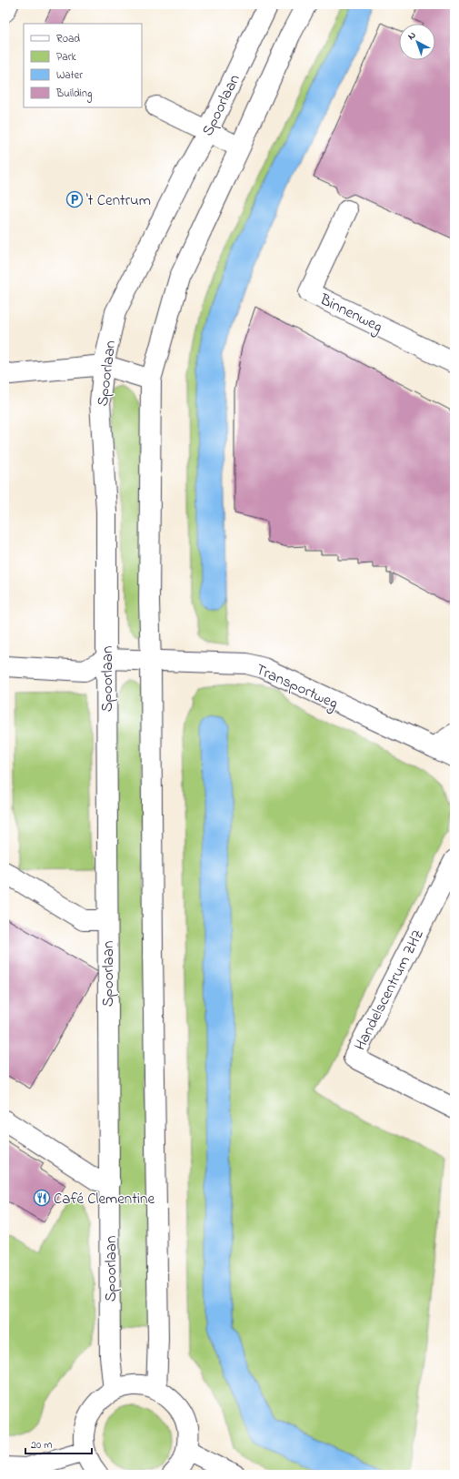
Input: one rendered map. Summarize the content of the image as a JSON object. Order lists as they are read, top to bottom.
{
  "streets": {
    "street": [
      "Spoorlaan",
      "Binnenweg",
      "Transportweg",
      "Handelscentrum ZHZ"
    ]
  },
  "crossings": [
    ["Spoorlaan", "Transportweg"]
  ],
  "places": {
    "parking": ["'t Centrum"],
    "restaurant": ["Café Clementine"]
  },
  "legend": [
    "Road",
    "Park",
    "Water",
    "Building"
  ],
  "scale_bar": "20 m",
  "north": "top left"
}
